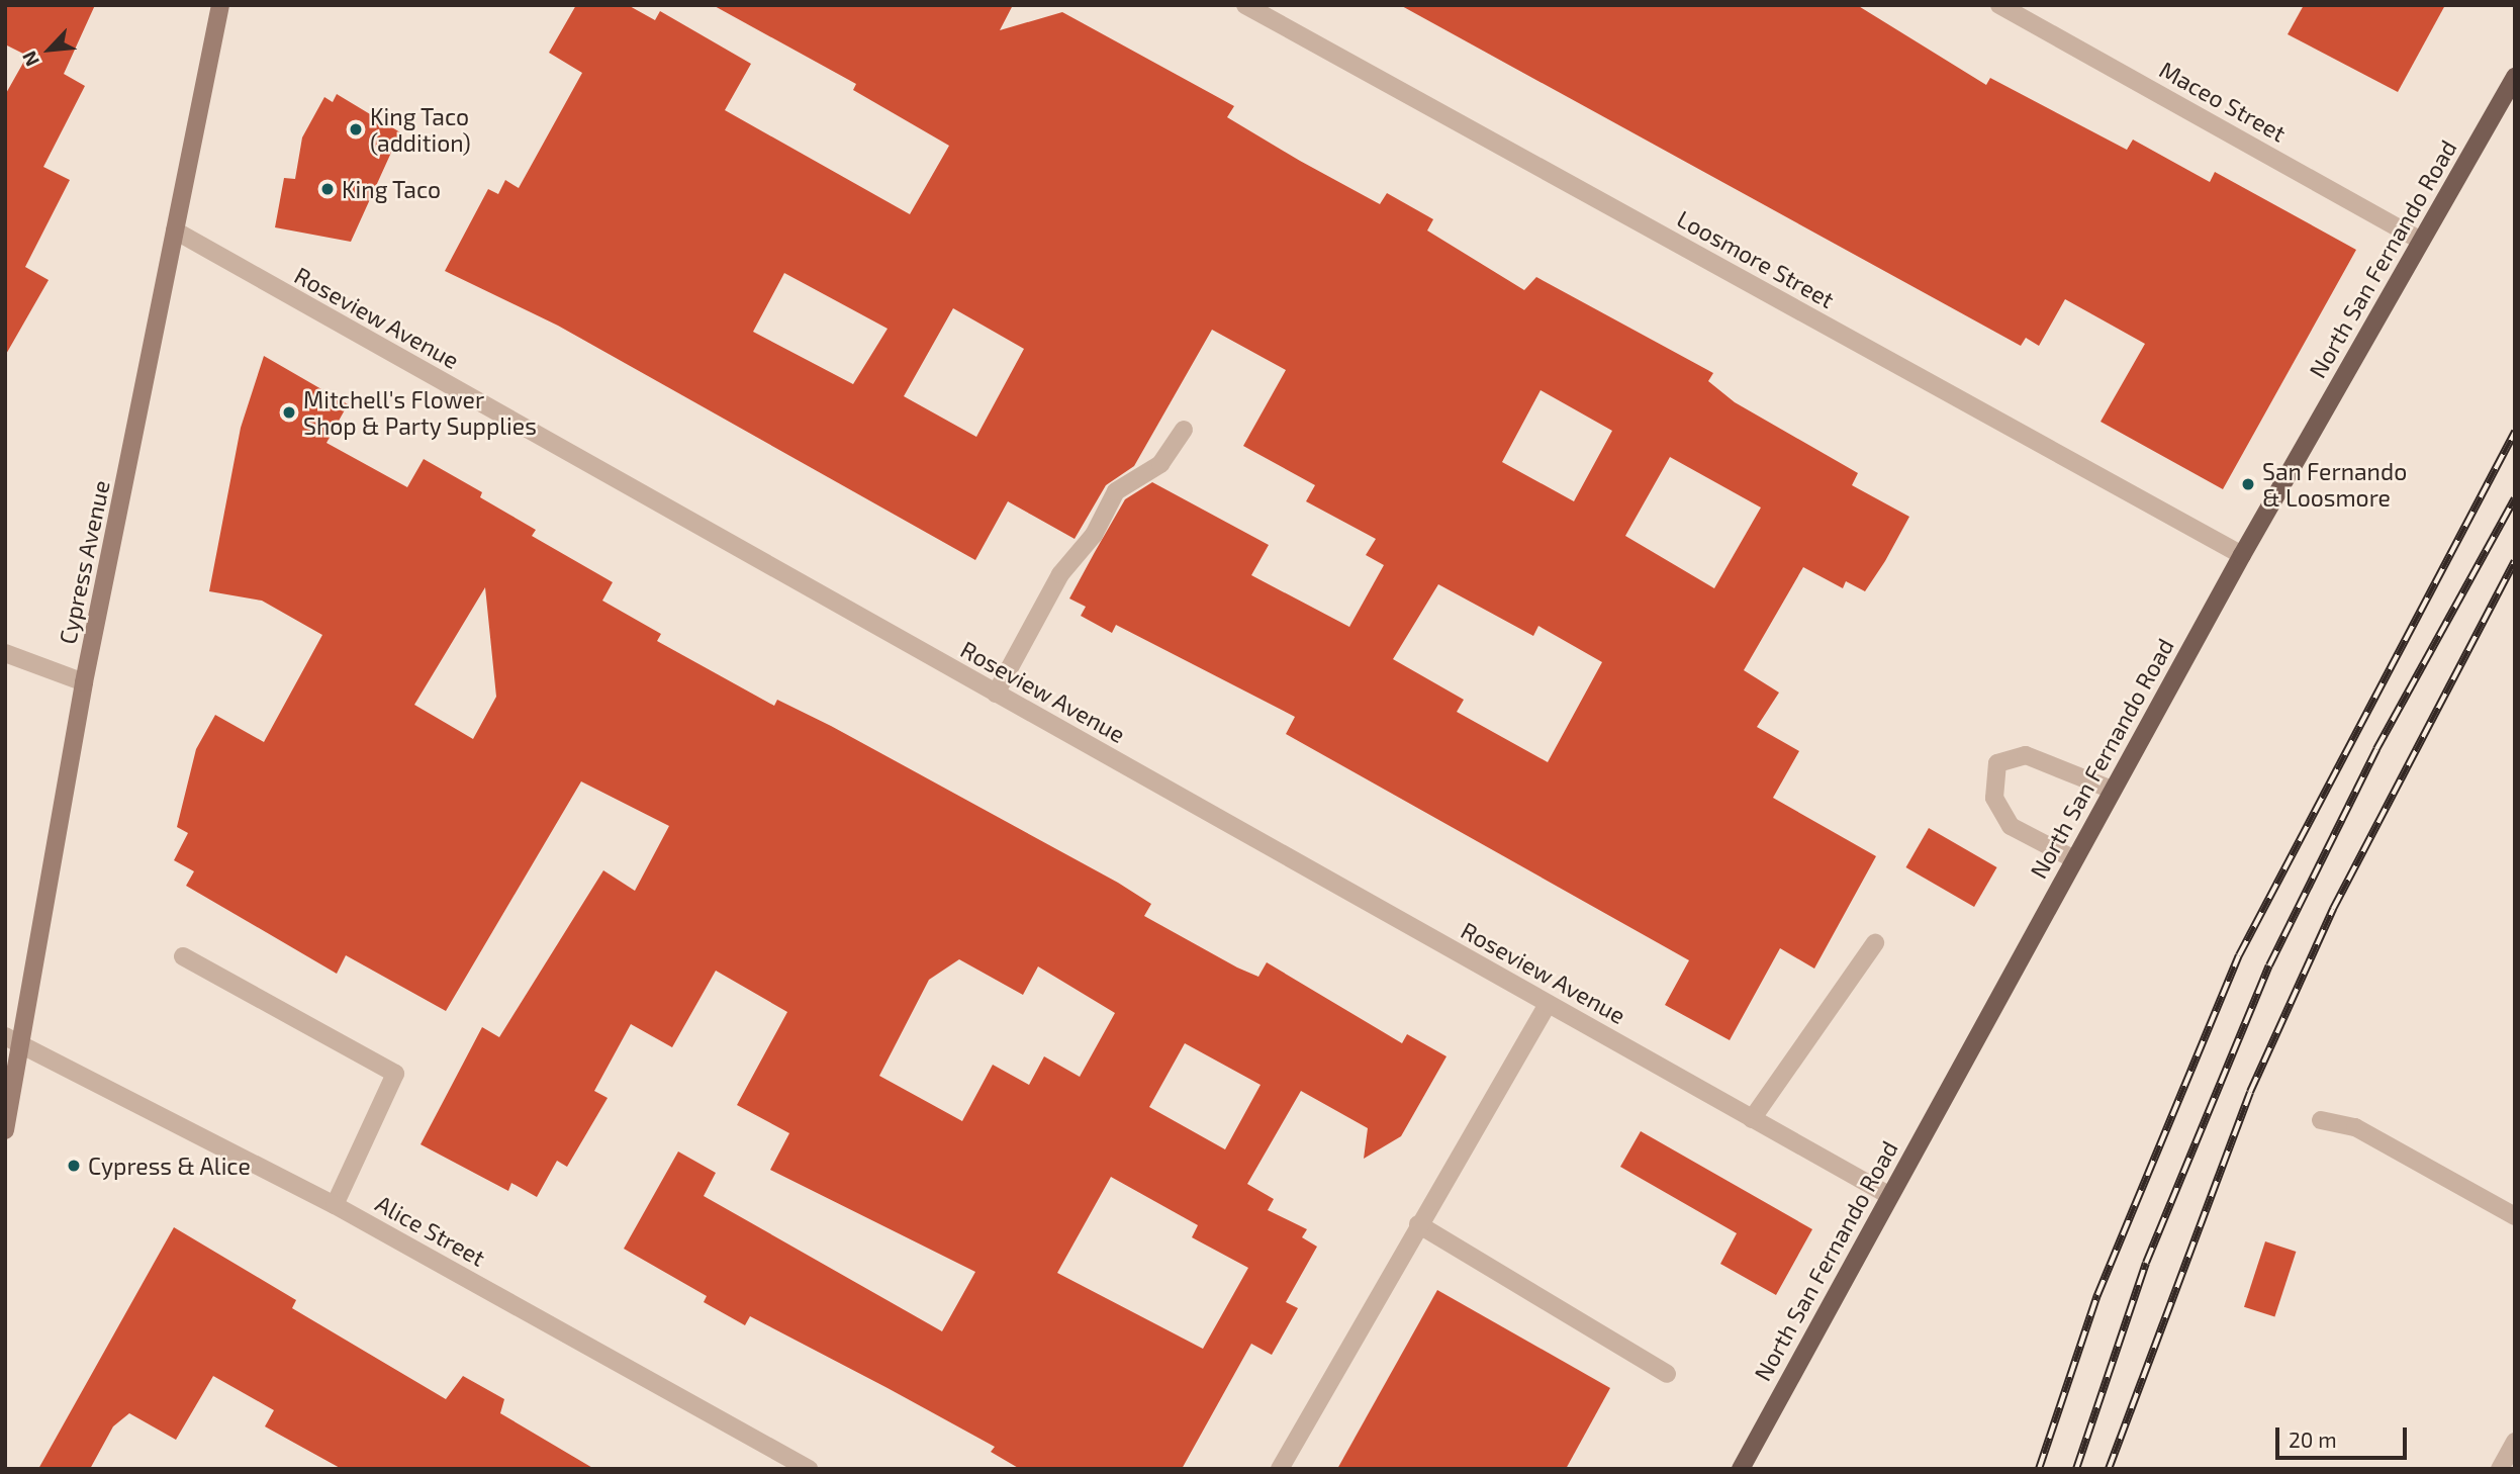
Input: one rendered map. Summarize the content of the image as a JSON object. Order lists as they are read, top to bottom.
{
  "streets": {
    "main road": ["North San Fernando Road"],
    "street": [
      "Maceo Street",
      "Loosmore Street",
      "Roseview Avenue",
      "Cypress Avenue",
      "Alice Street"
    ]
  },
  "crossings": [
    ["Maceo Street", "North San Fernando Road"],
    ["Loosmore Street", "North San Fernando Road"],
    ["North San Fernando Road", "Roseview Avenue"],
    ["Roseview Avenue", "Cypress Avenue"],
    ["Cypress Avenue", "Alice Street"]
  ],
  "places": [
    "King Taco (addition)",
    "King Taco",
    "Mitchell's Flower Shop & Party Supplies",
    "San Fernando & Loosmore",
    "Cypress & Alice"
  ],
  "scale_bar": "20 m",
  "north": "bottom left"
}
